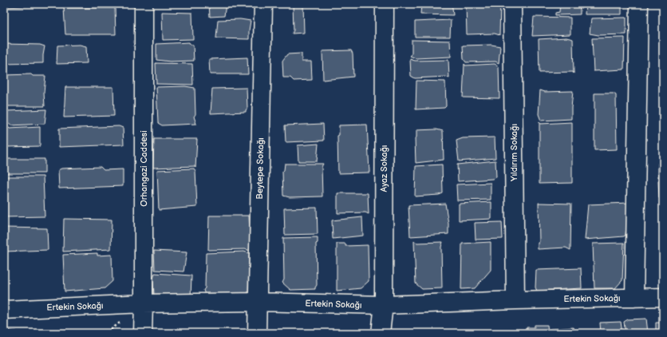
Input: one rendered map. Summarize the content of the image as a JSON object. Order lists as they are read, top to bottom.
{
  "streets": {
    "street": [
      "Yıldırım Sokağı",
      "Orhangazi Caddesi",
      "Beytepe Sokağı",
      "Ayaz Sokağı",
      "Ertekin Sokağı"
    ]
  },
  "crossings": [
    ["Yıldırım Sokağı", "Ertekin Sokağı"],
    ["Orhangazi Caddesi", "Ertekin Sokağı"],
    ["Beytepe Sokağı", "Ertekin Sokağı"],
    ["Ayaz Sokağı", "Ertekin Sokağı"]
  ]
}
